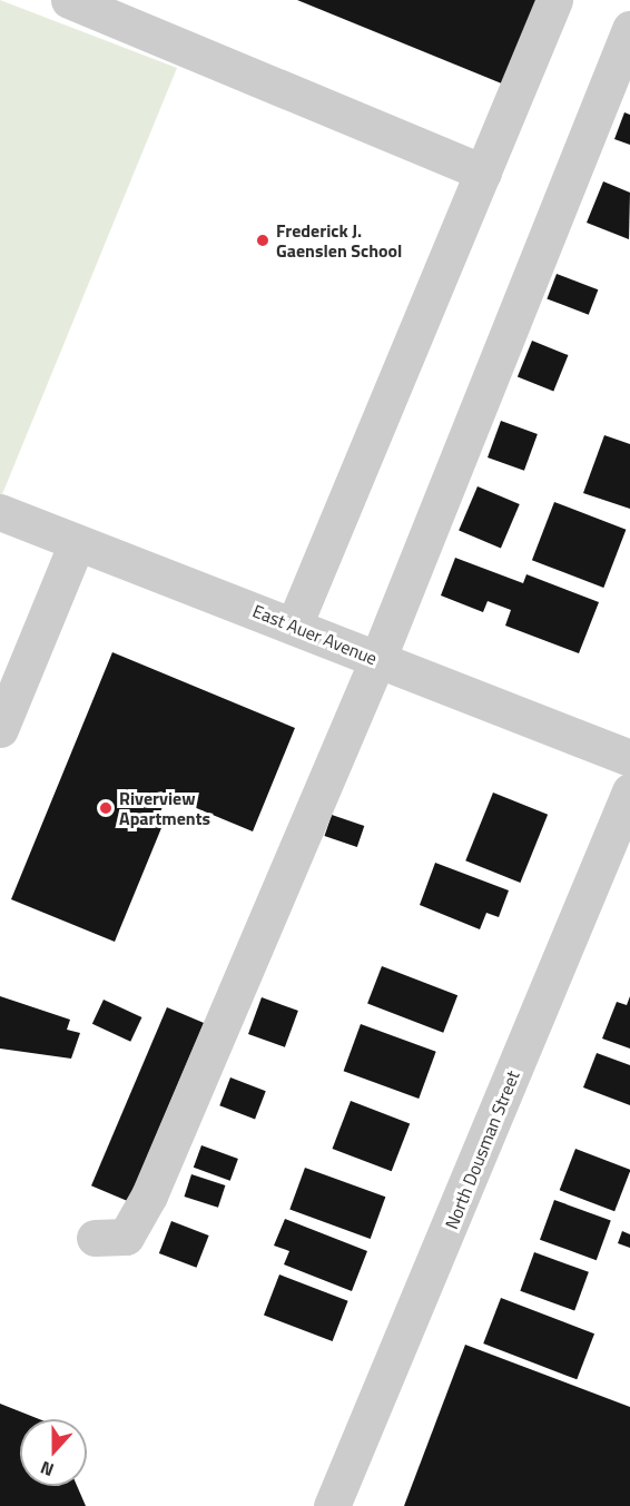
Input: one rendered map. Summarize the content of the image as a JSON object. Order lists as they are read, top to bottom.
{
  "streets": {
    "street": ["East Auer Avenue", "North Dousman Street"]
  },
  "places": ["Frederick J. Gaenslen School", "Riverview Apartments"],
  "north": "bottom"
}
